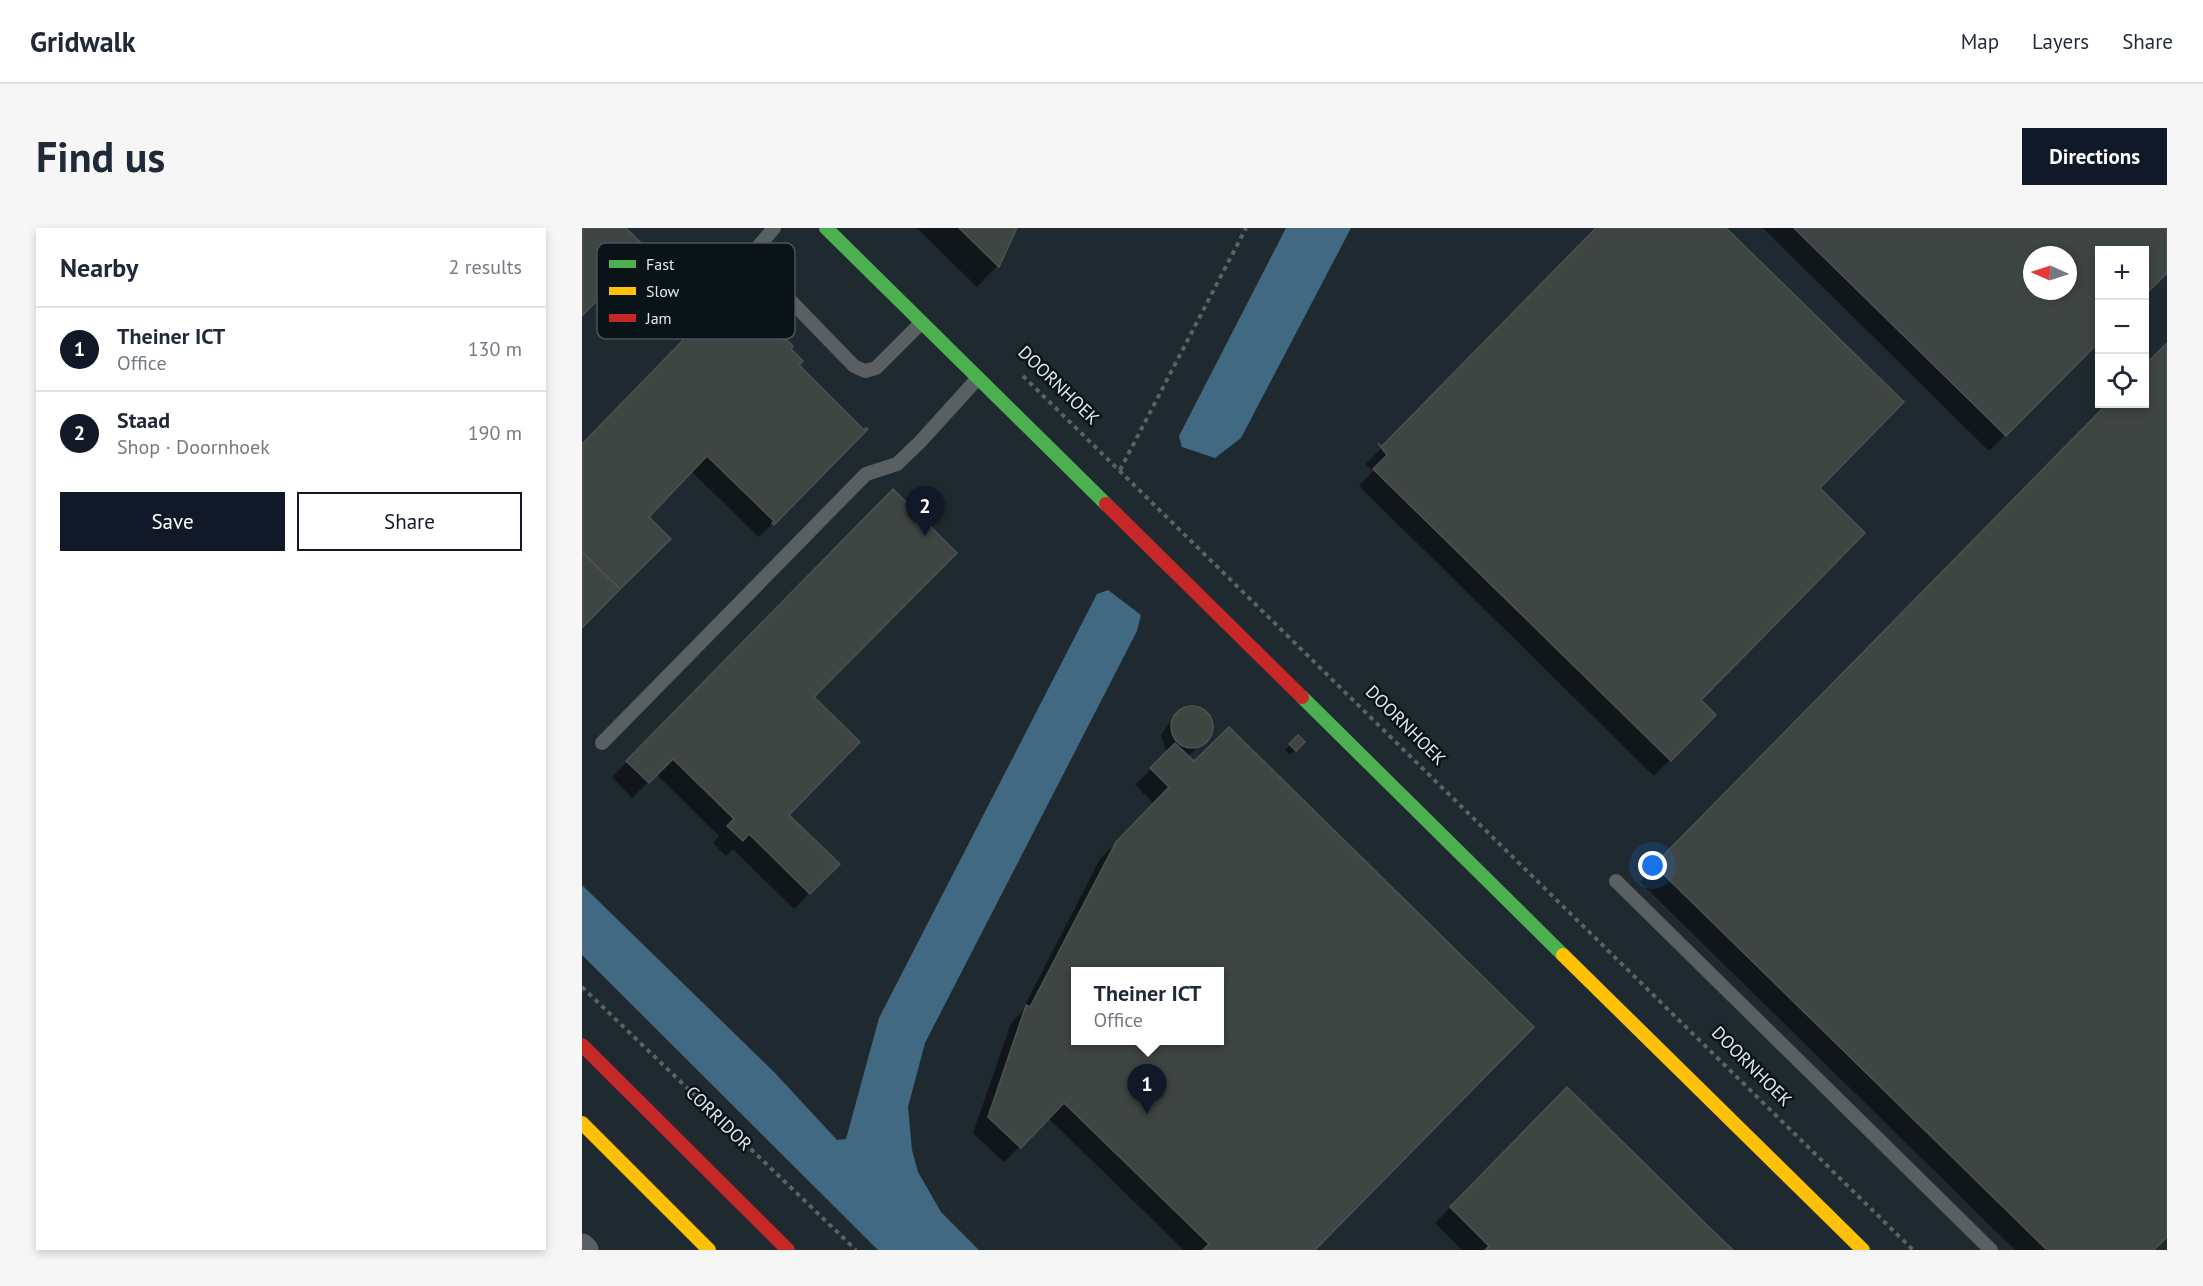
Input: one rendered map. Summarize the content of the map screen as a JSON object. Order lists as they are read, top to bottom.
{
  "streets": {
    "path": ["DOORNHOEK", "CORRIDOR"]
  },
  "legend": ["Fast", "Slow", "Jam"],
  "north": "left",
  "page": {
    "header": "Gridwalk",
    "nav": ["Map", "Layers", "Share"],
    "buttons": [
      "Directions",
      ["Save", "Share"]
    ],
    "title": "Find us",
    "heading": ["Nearby", "2 results"],
    "map_buttons": ["+", "−"],
    "list": [
      {
        "mark": "1",
        "name": "Theiner ICT",
        "note": "Office",
        "value": "130 m"
      },
      {
        "mark": "2",
        "name": "Staad",
        "note": "Shop · Doornhoek",
        "value": "190 m"
      }
    ],
    "pins": ["2", "1"],
    "popup": ["Theiner ICT", "Office"]
  }
}
